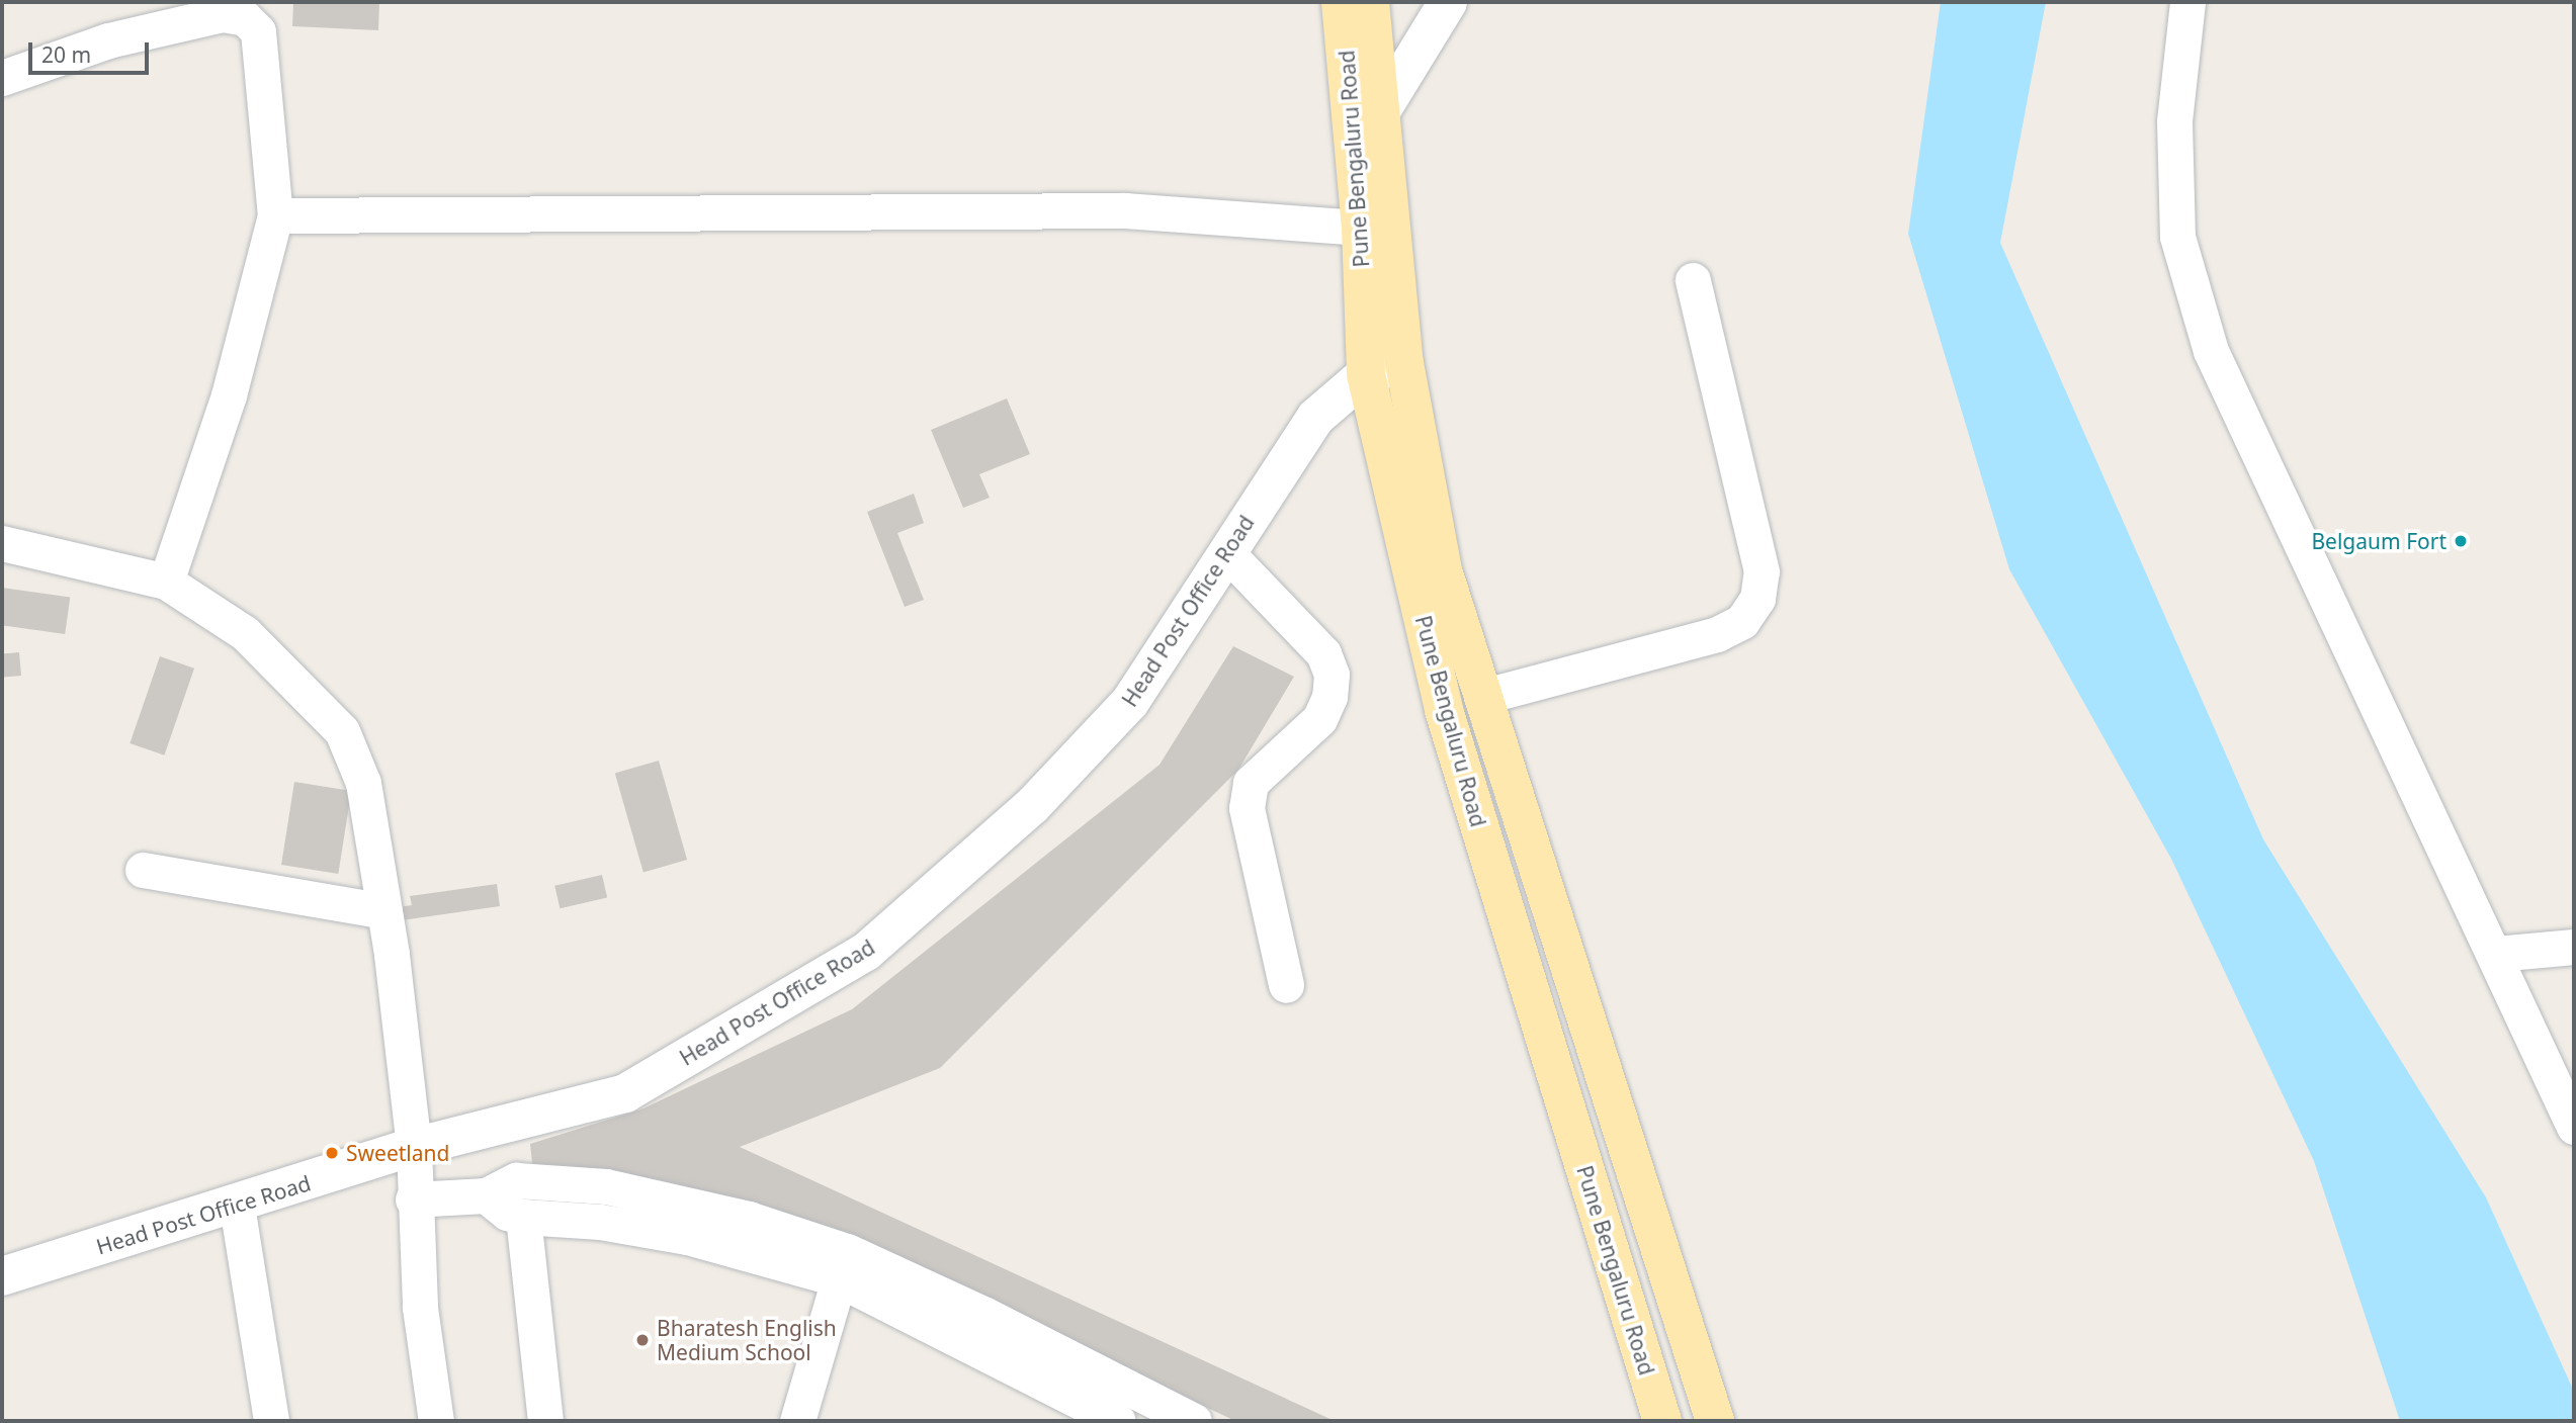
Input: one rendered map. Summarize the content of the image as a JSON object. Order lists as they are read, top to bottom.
{
  "streets": {
    "main road": ["Pune Bengaluru Road", "Head Post Office Road"]
  },
  "crossings": [
    ["Pune Bengaluru Road", "Head Post Office Road"]
  ],
  "places": ["Belgaum Fort", "Sweetland", "Bharatesh English Medium School"],
  "scale_bar": "20 m"
}
